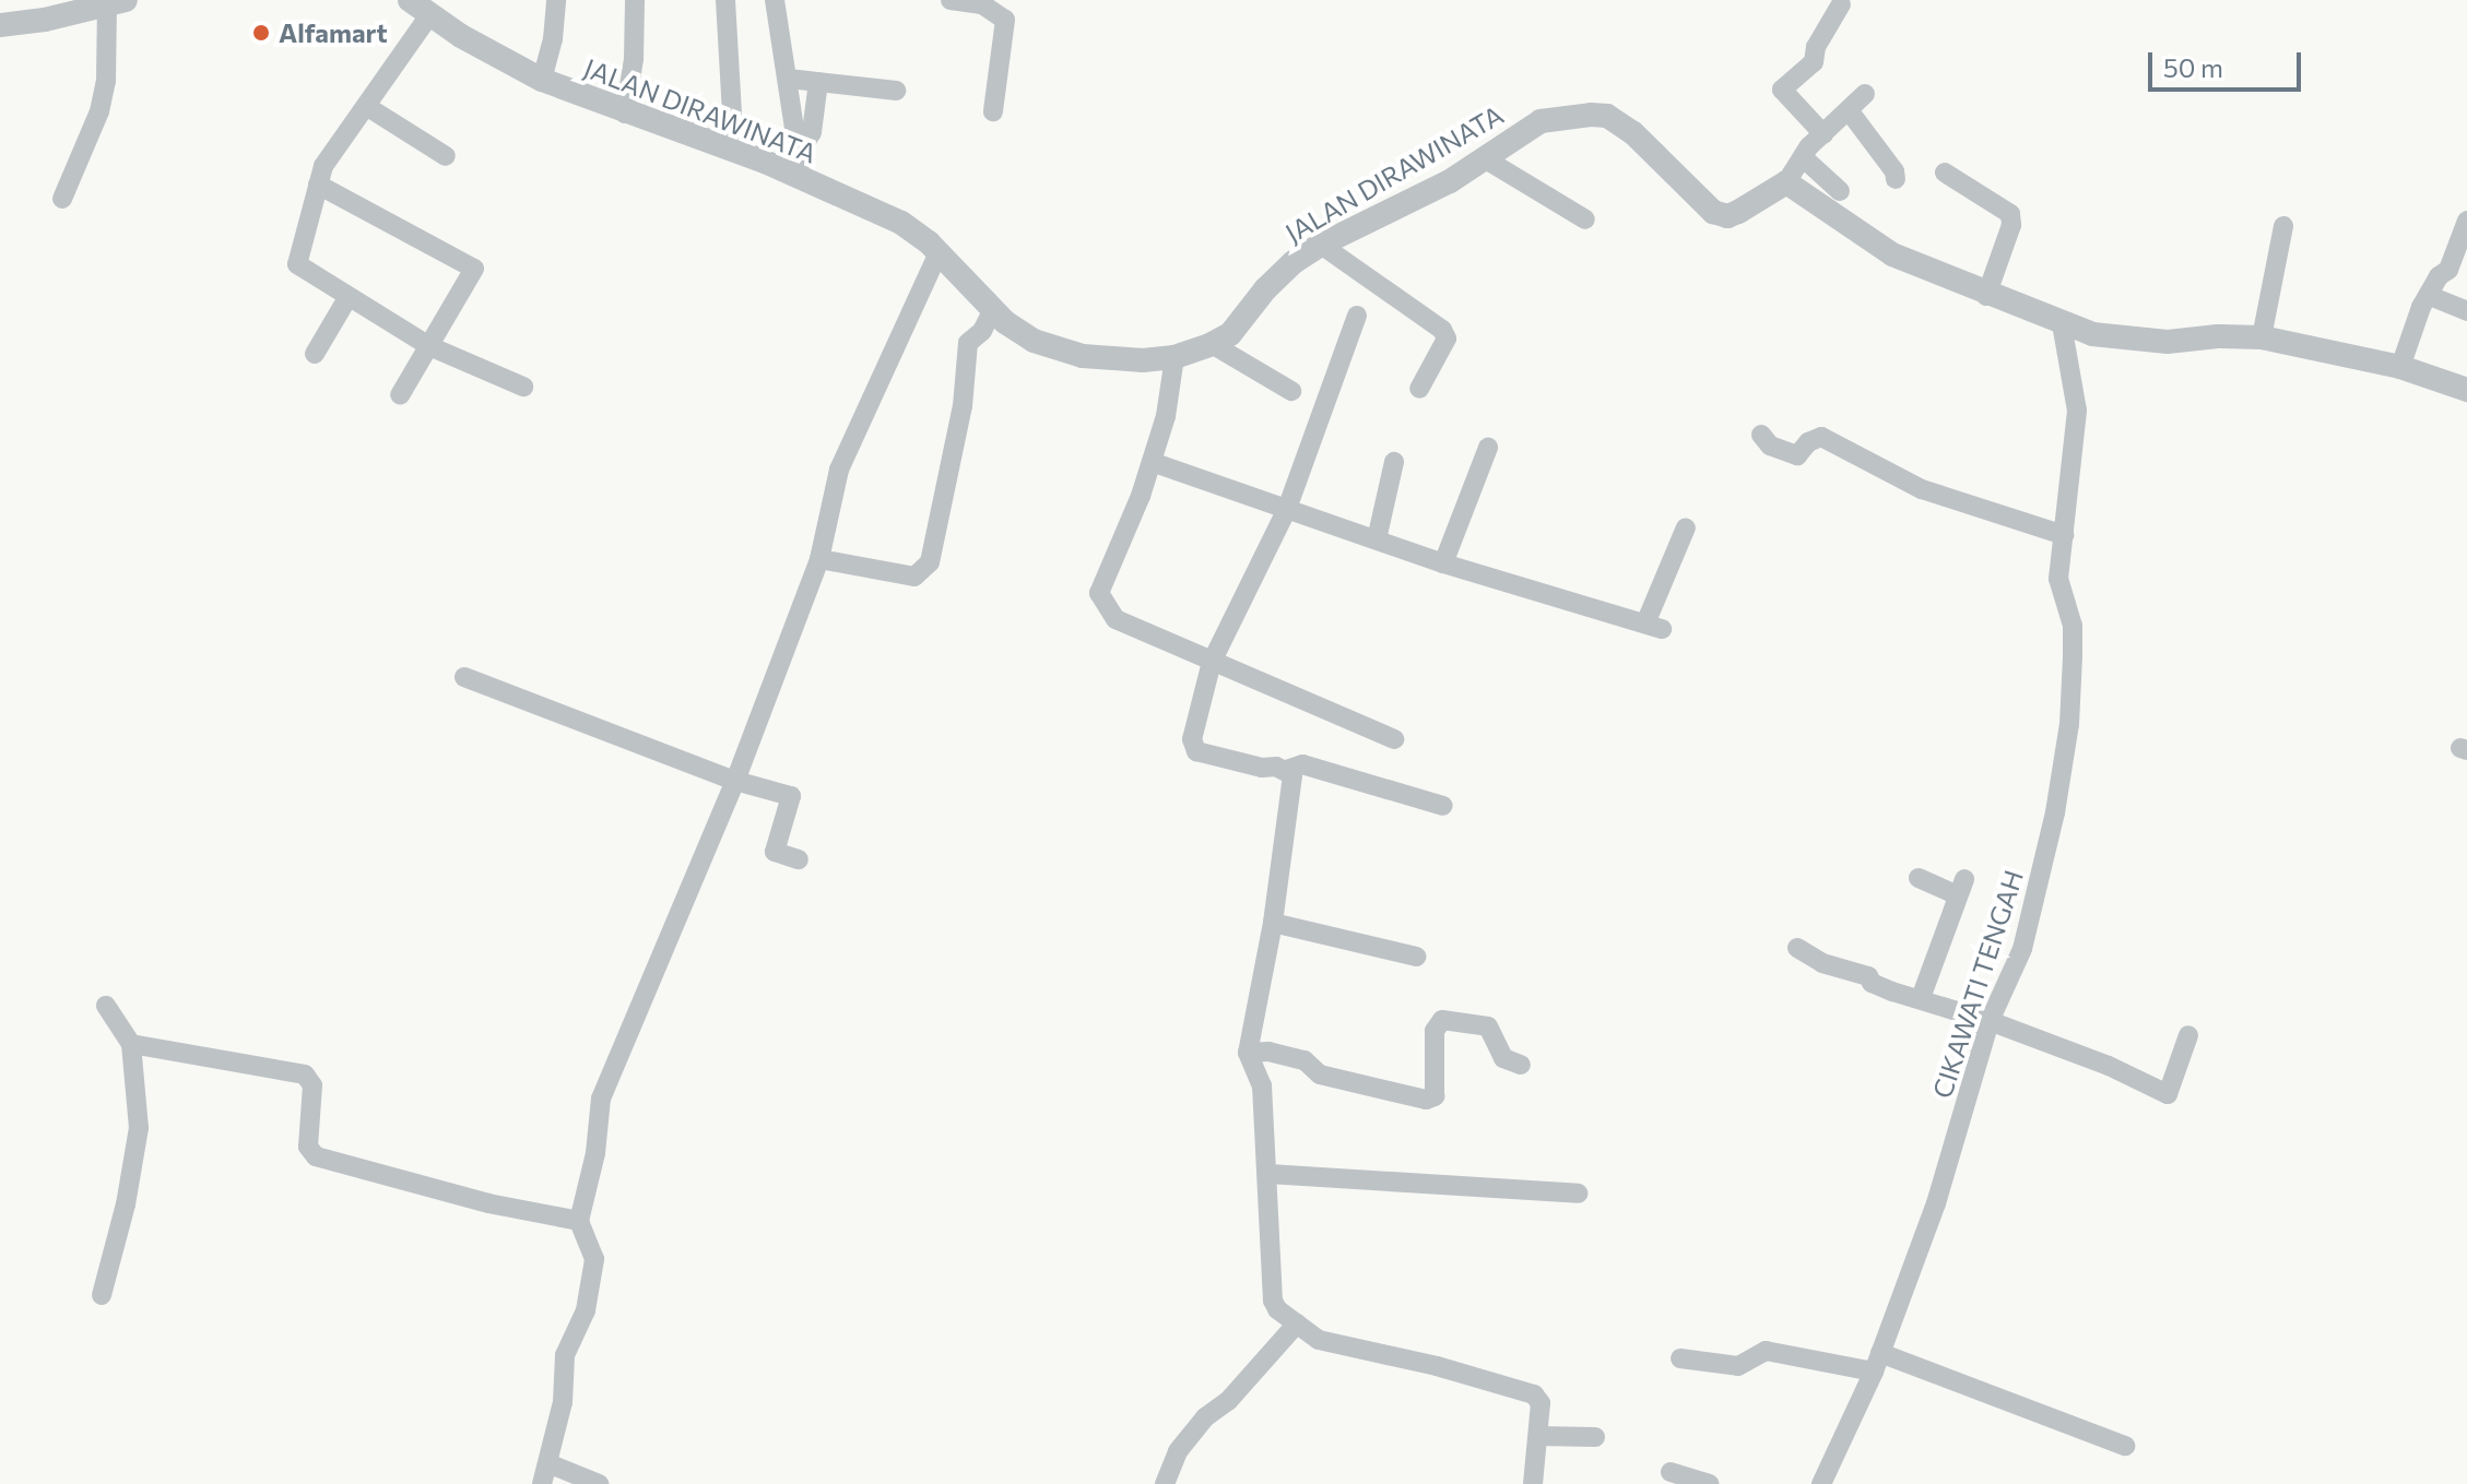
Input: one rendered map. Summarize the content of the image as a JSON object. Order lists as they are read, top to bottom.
{
  "streets": {
    "street": ["JALAN DIRAWINATA", "CIKAWATI TENGAH"]
  },
  "places": ["Alfamart"],
  "scale_bar": "50 m"
}
